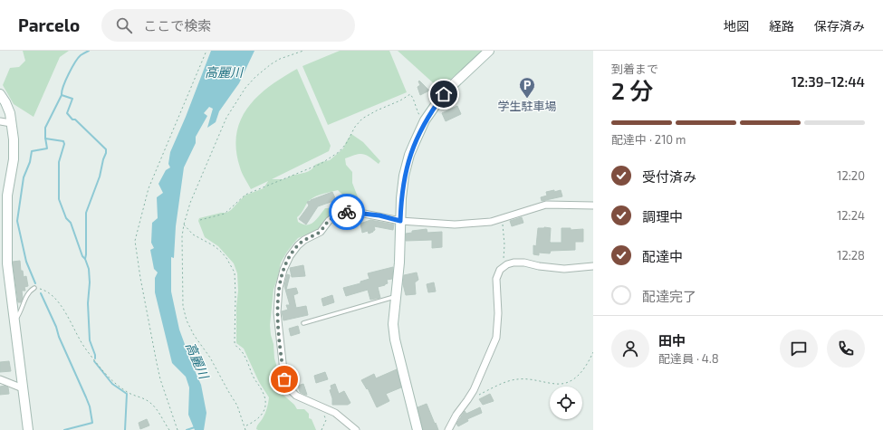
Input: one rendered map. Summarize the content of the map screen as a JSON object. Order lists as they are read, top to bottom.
{
  "water": ["高麗川"],
  "places": {
    "parking": ["学生駐車場"]
  },
  "page": {
    "header": "Parcelo",
    "search": "ここで検索",
    "nav": ["地図", "経路", "保存済み"],
    "heading": ["2 分", "到着まで", "12:39–12:44"],
    "panel": ["田中", "配達員 · 4.8"],
    "bar": "配達中 · 210 m",
    "list": [
      ["受付済み", "12:20"],
      ["調理中", "12:24"],
      ["配達中", "12:28"],
      "配達完了"
    ]
  }
}
